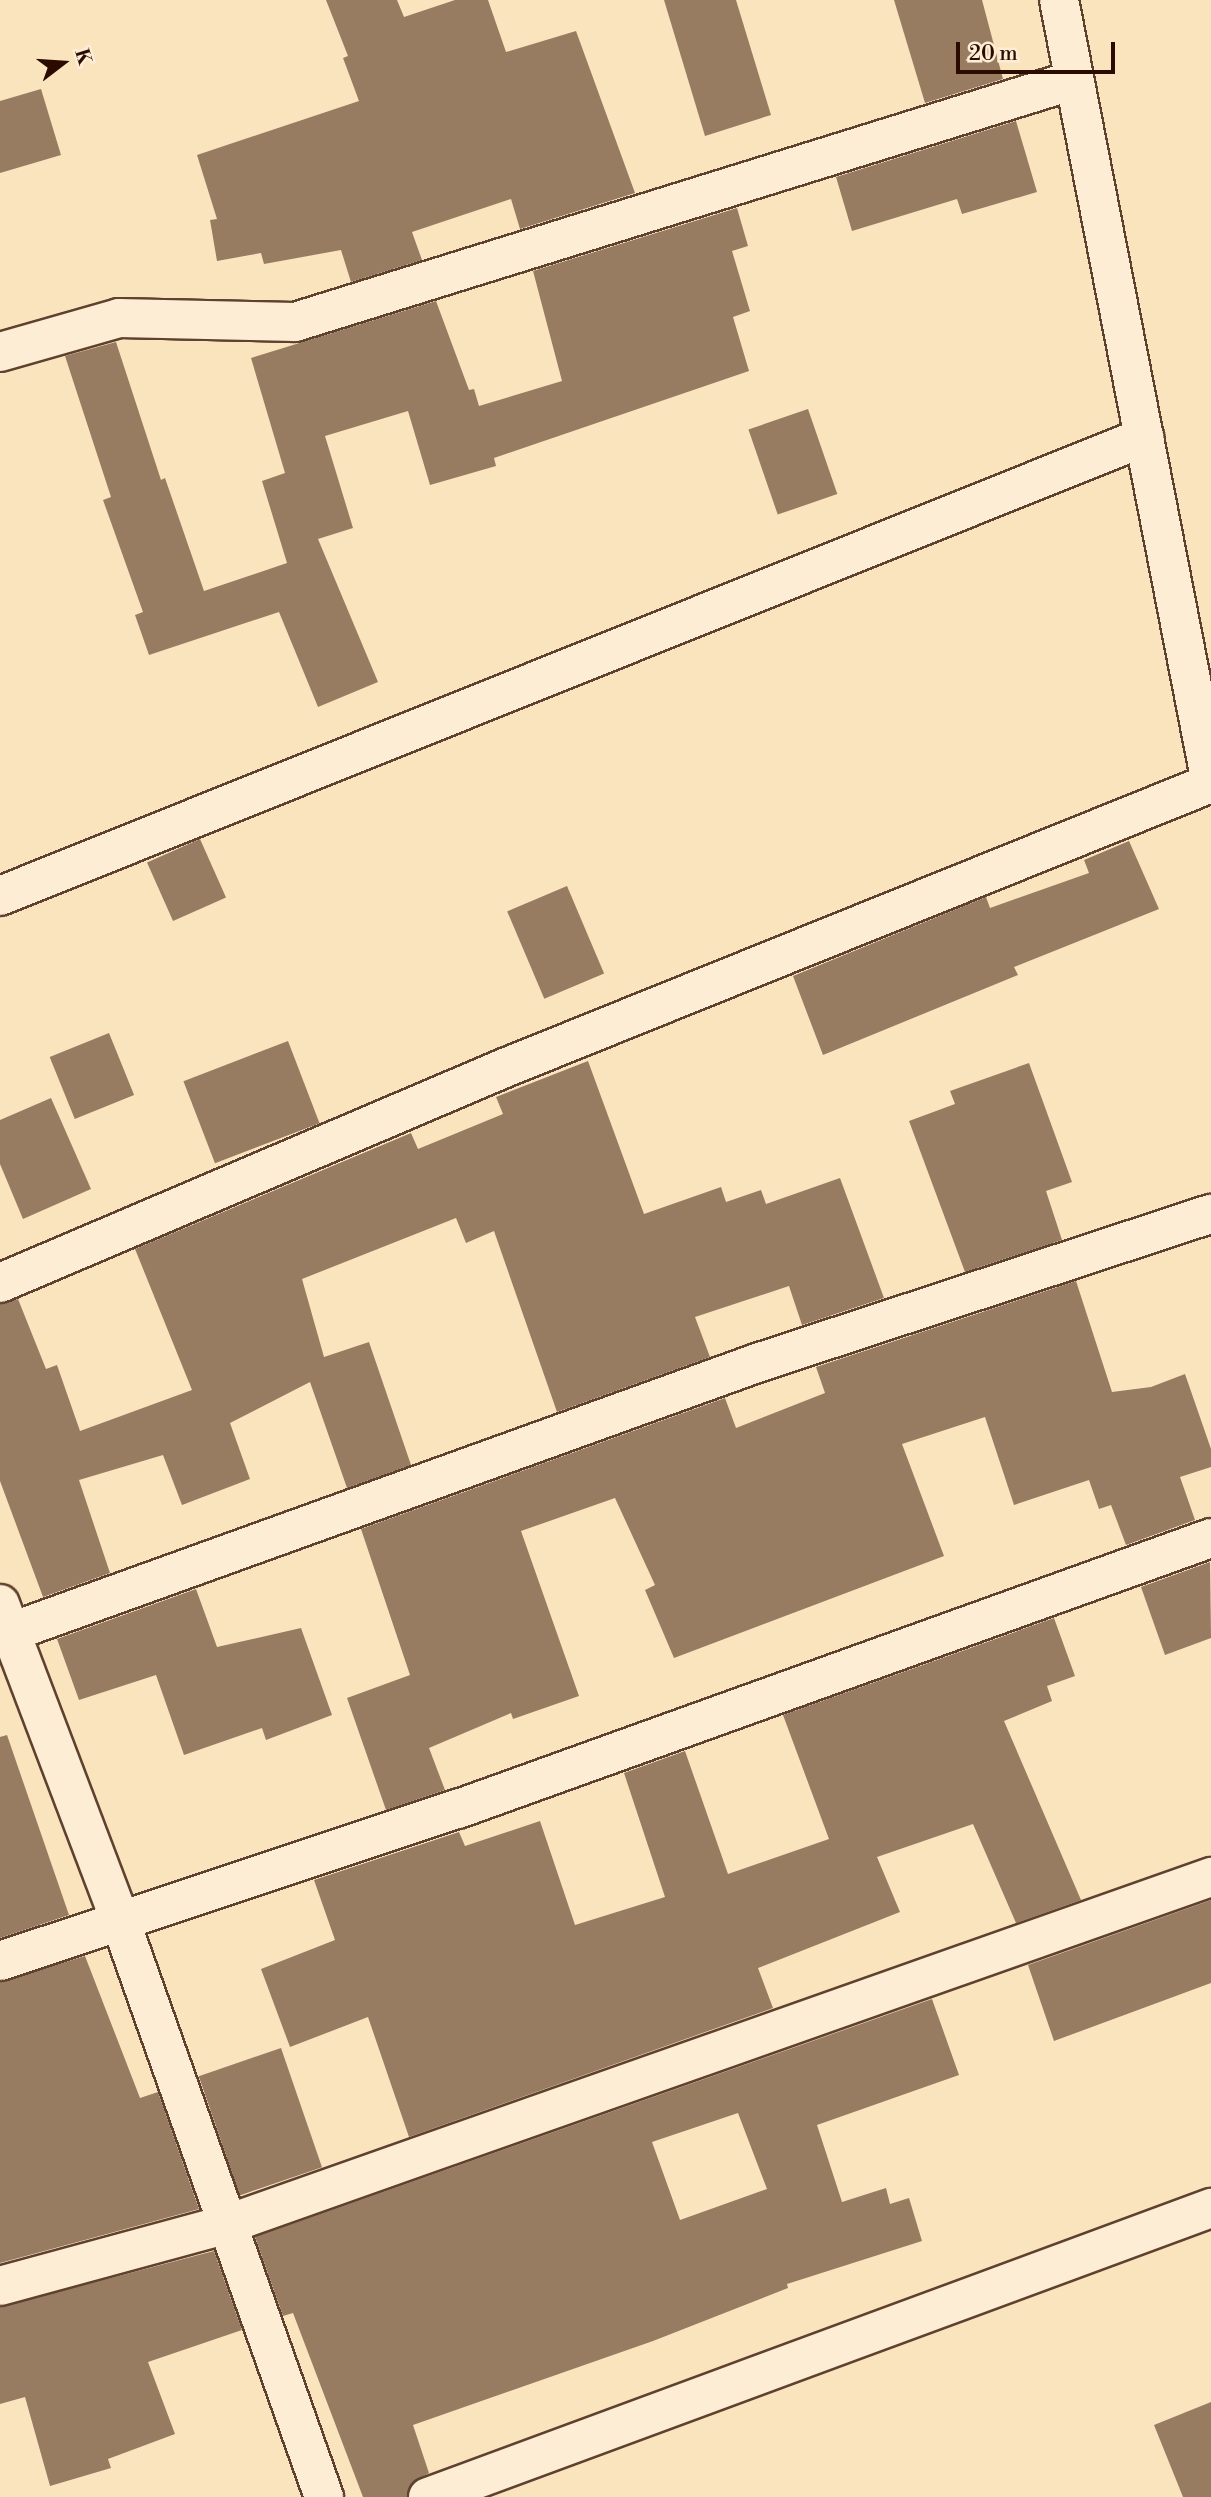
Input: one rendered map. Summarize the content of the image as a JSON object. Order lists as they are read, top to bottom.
{
  "scale_bar": "20 m",
  "north": "right"
}
